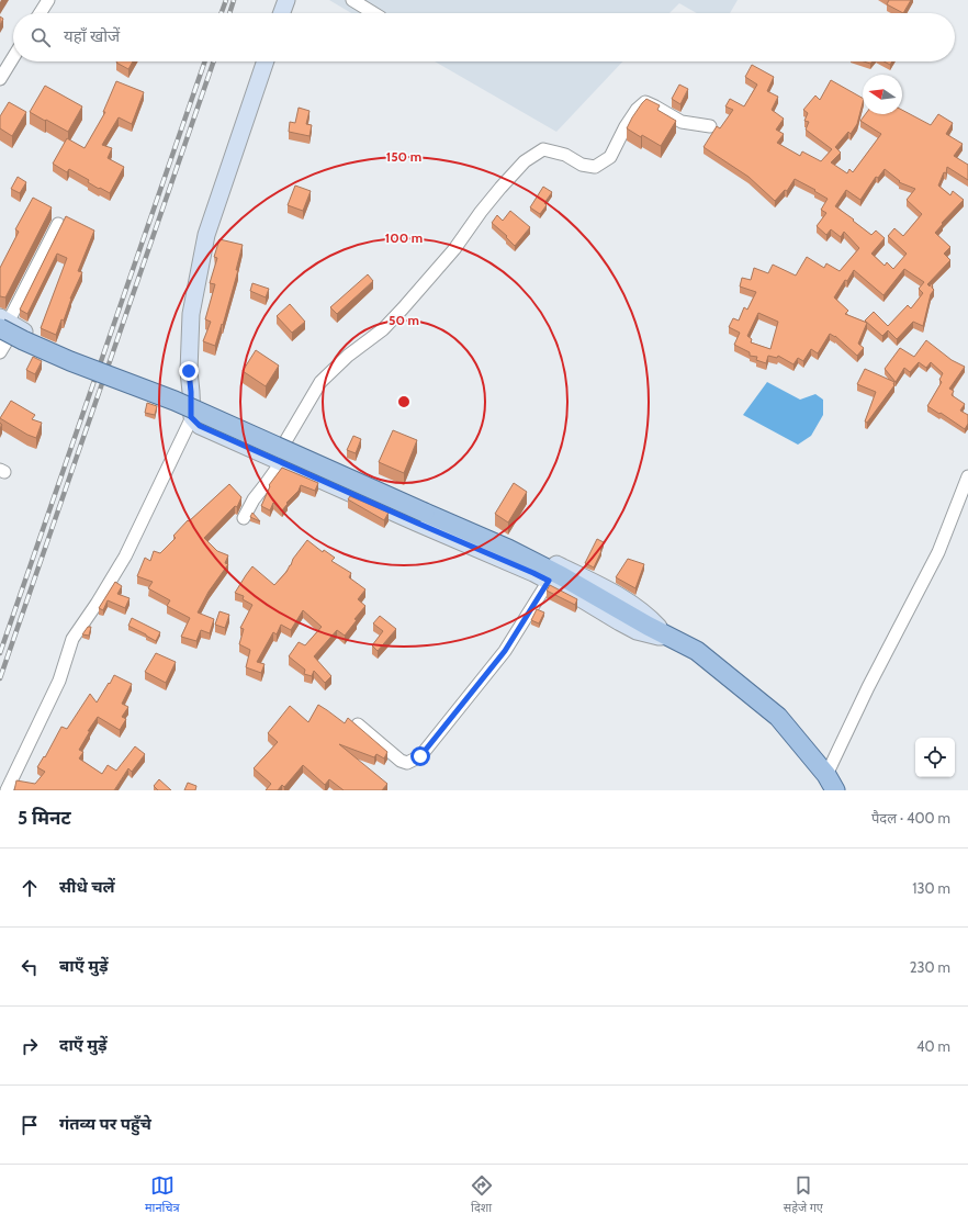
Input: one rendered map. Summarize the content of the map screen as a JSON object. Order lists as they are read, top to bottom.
{
  "north": "left",
  "page": {
    "search": "यहाँ खोजें",
    "heading": ["5 मिनट", "पैदल · 400 m"],
    "list": [
      ["सीधे चलें", "130 m"],
      ["बाएँ मुड़ें", "230 m"],
      ["दाएँ मुड़ें", "40 m"],
      "गंतव्य पर पहुँचे"
    ],
    "nav": ["मानचित्र", "दिशा", "सहेजे गए"]
  },
  "rings": ["150 m", "100 m", "50 m"]
}
